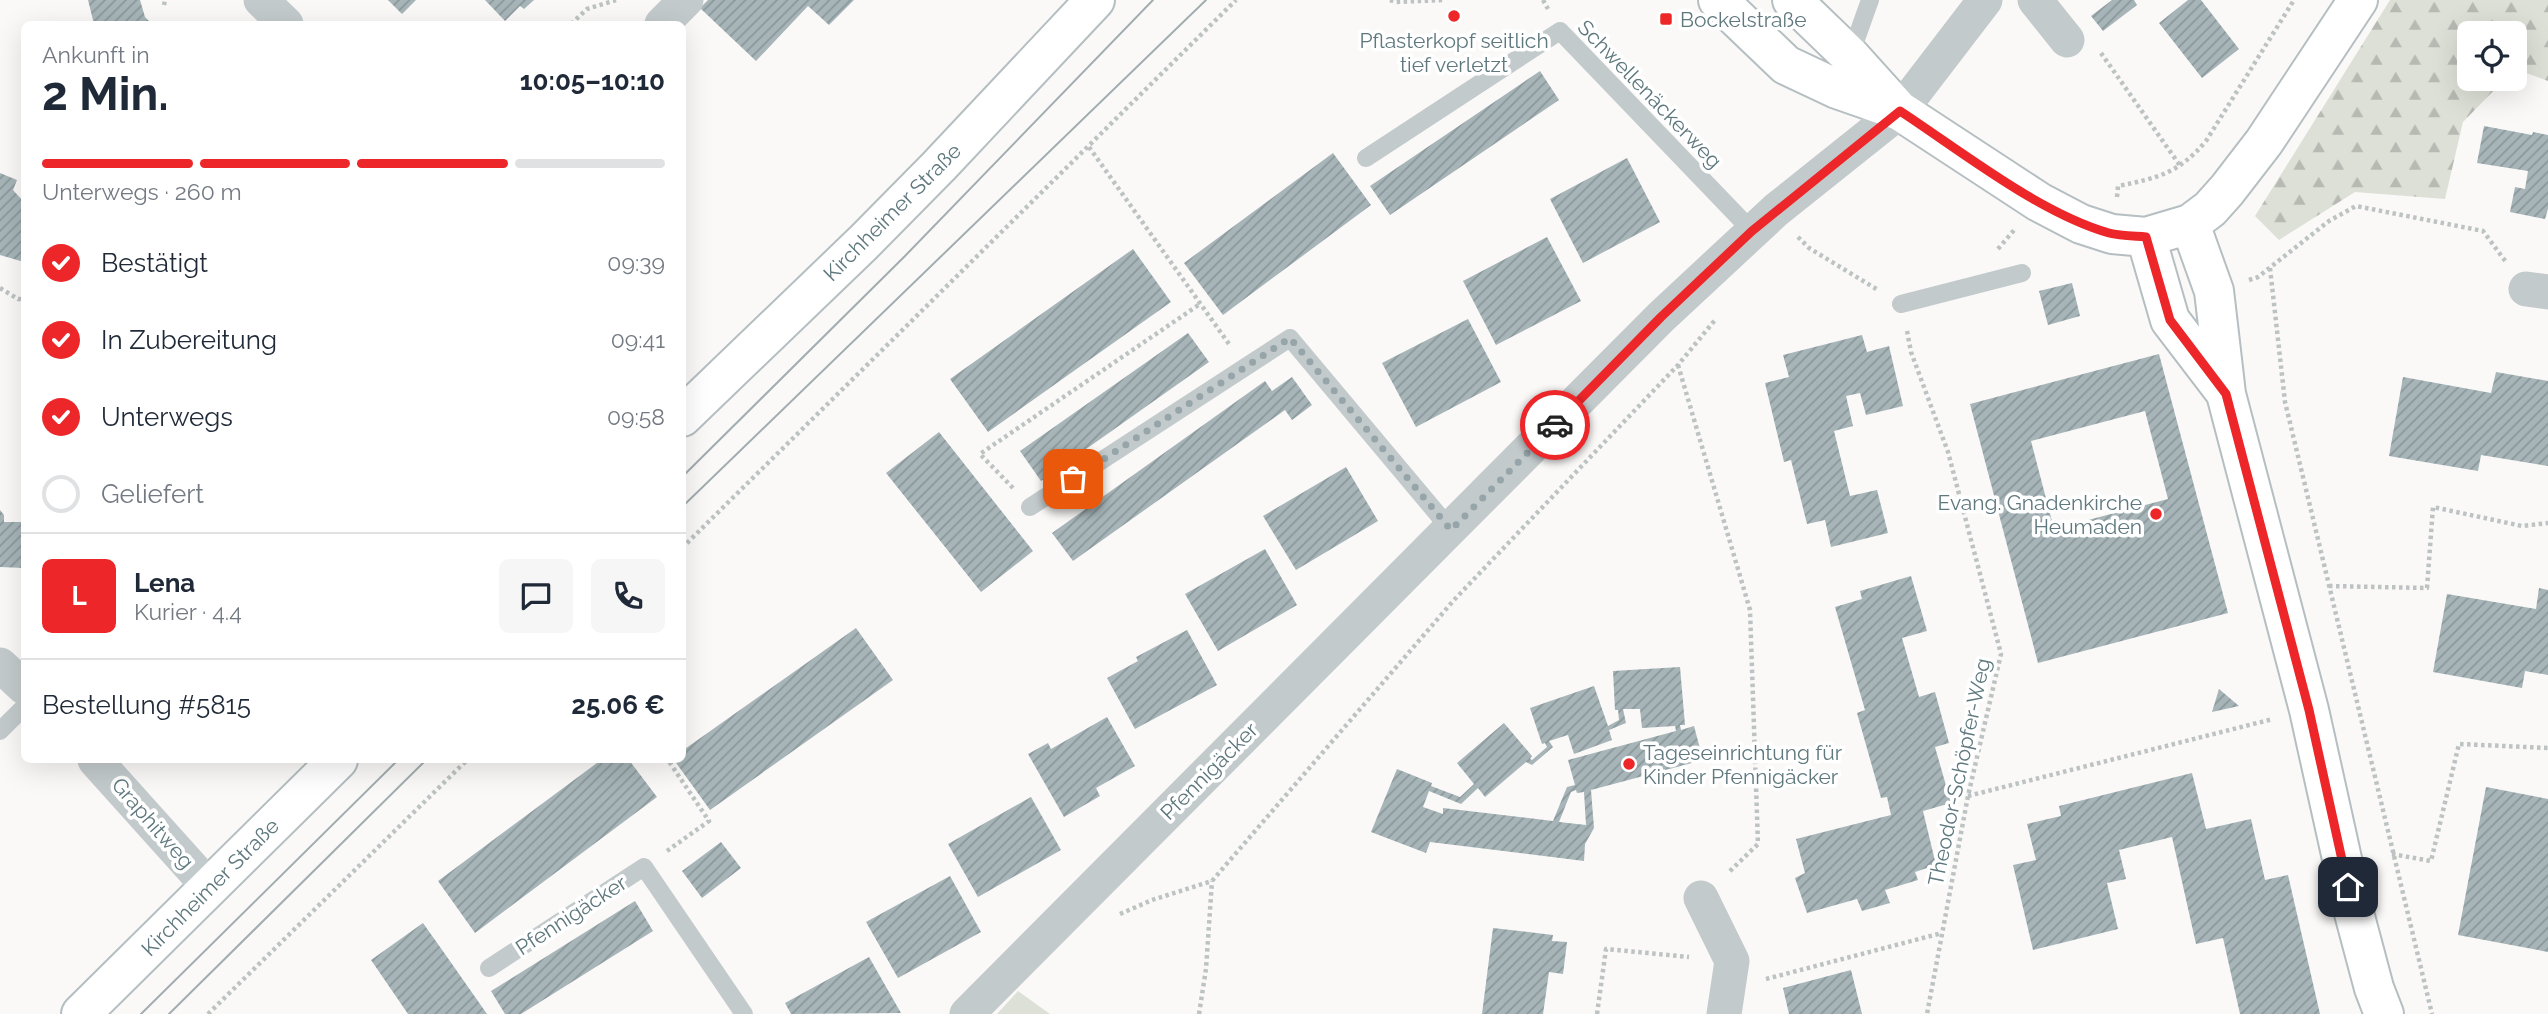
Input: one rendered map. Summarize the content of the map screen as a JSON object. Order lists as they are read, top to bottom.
{
  "streets": {
    "main road": ["Kirchheimer Straße"],
    "street": ["Pfennigäcker", "Graphitweg"],
    "lane": ["Schwellenäckerweg"],
    "path": ["Theodor-Schöpfer-Weg"]
  },
  "crossings": [
    ["Schwellenäckerweg", "Pfennigäcker"],
    ["Kirchheimer Straße", "Graphitweg"]
  ],
  "places": {
    "other": ["Pflasterkopf seitlich tief verletzt", "Evang. Gnadenkirche Heumaden", "Tageseinrichtung für Kinder Pfennigäcker"],
    "transit": ["Bockelstraße"]
  },
  "page": {
    "heading": ["2 Min.", "Ankunft in", "10:05–10:10"],
    "panel": [
      "Lena",
      "Kurier · 4.4",
      "Bestellung #5815",
      "25.06 €"
    ],
    "bar": "Unterwegs · 260 m",
    "list": [
      ["Bestätigt", "09:39"],
      ["In Zubereitung", "09:41"],
      ["Unterwegs", "09:58"],
      "Geliefert"
    ],
    "round": "L"
  }
}
